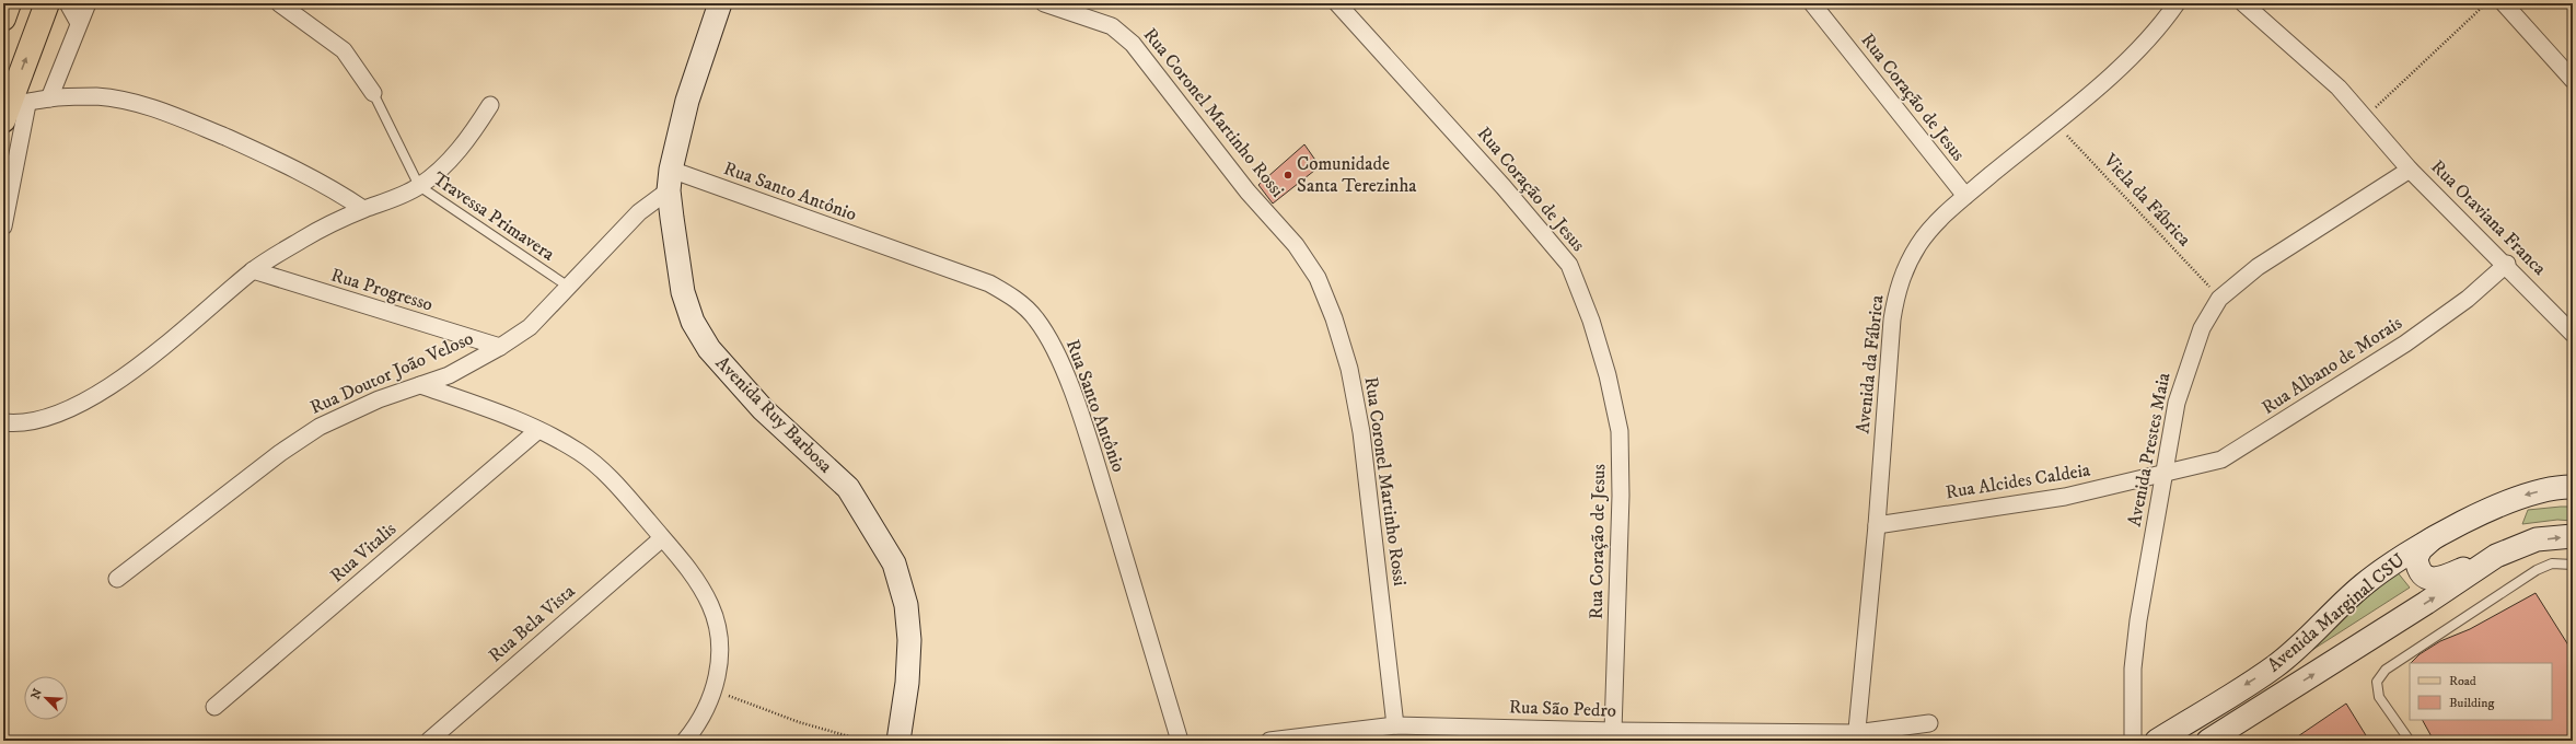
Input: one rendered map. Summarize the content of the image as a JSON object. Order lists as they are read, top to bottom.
{
  "streets": {
    "main road": ["Avenida Ruy Barbosa", "Avenida Marginal CSU"],
    "street": [
      "Rua Coração de Jesus",
      "Rua Coronel Martinho Rossi",
      "Rua Santo Antônio",
      "Rua Otaviana Franca",
      "Rua Progresso",
      "Avenida da Fábrica",
      "Rua Albano de Morais",
      "Rua Doutor João Veloso",
      "Avenida Prestes Maia",
      "Rua Alcides Caldeia",
      "Rua Vitalis",
      "Rua Bela Vista",
      "Rua São Pedro"
    ],
    "lane": ["Travessa Primavera"],
    "path": ["Viela da Fábrica"]
  },
  "crossings": [
    ["Rua Coração de Jesus", "Avenida da Fábrica"],
    ["Rua Coração de Jesus", "Rua São Pedro"],
    ["Rua Coronel Martinho Rossi", "Rua São Pedro"],
    ["Rua Santo Antônio", "Rua Doutor João Veloso"],
    ["Rua Santo Antônio", "Avenida Ruy Barbosa"],
    ["Viela da Fábrica", "Avenida da Fábrica"],
    ["Viela da Fábrica", "Avenida Prestes Maia"],
    ["Travessa Primavera", "Rua Doutor João Veloso"],
    ["Rua Otaviana Franca", "Rua Albano de Morais"],
    ["Rua Otaviana Franca", "Avenida Prestes Maia"],
    ["Rua Progresso", "Rua Doutor João Veloso"],
    ["Avenida da Fábrica", "Rua Alcides Caldeia"],
    ["Avenida da Fábrica", "Rua São Pedro"],
    ["Rua Albano de Morais", "Avenida Prestes Maia"],
    ["Rua Albano de Morais", "Rua Alcides Caldeia"],
    ["Rua Doutor João Veloso", "Avenida Ruy Barbosa"],
    ["Avenida Prestes Maia", "Rua Alcides Caldeia"]
  ],
  "places": ["Comunidade Santa Terezinha"],
  "legend": ["Road", "Building"],
  "north": "top left"
}
